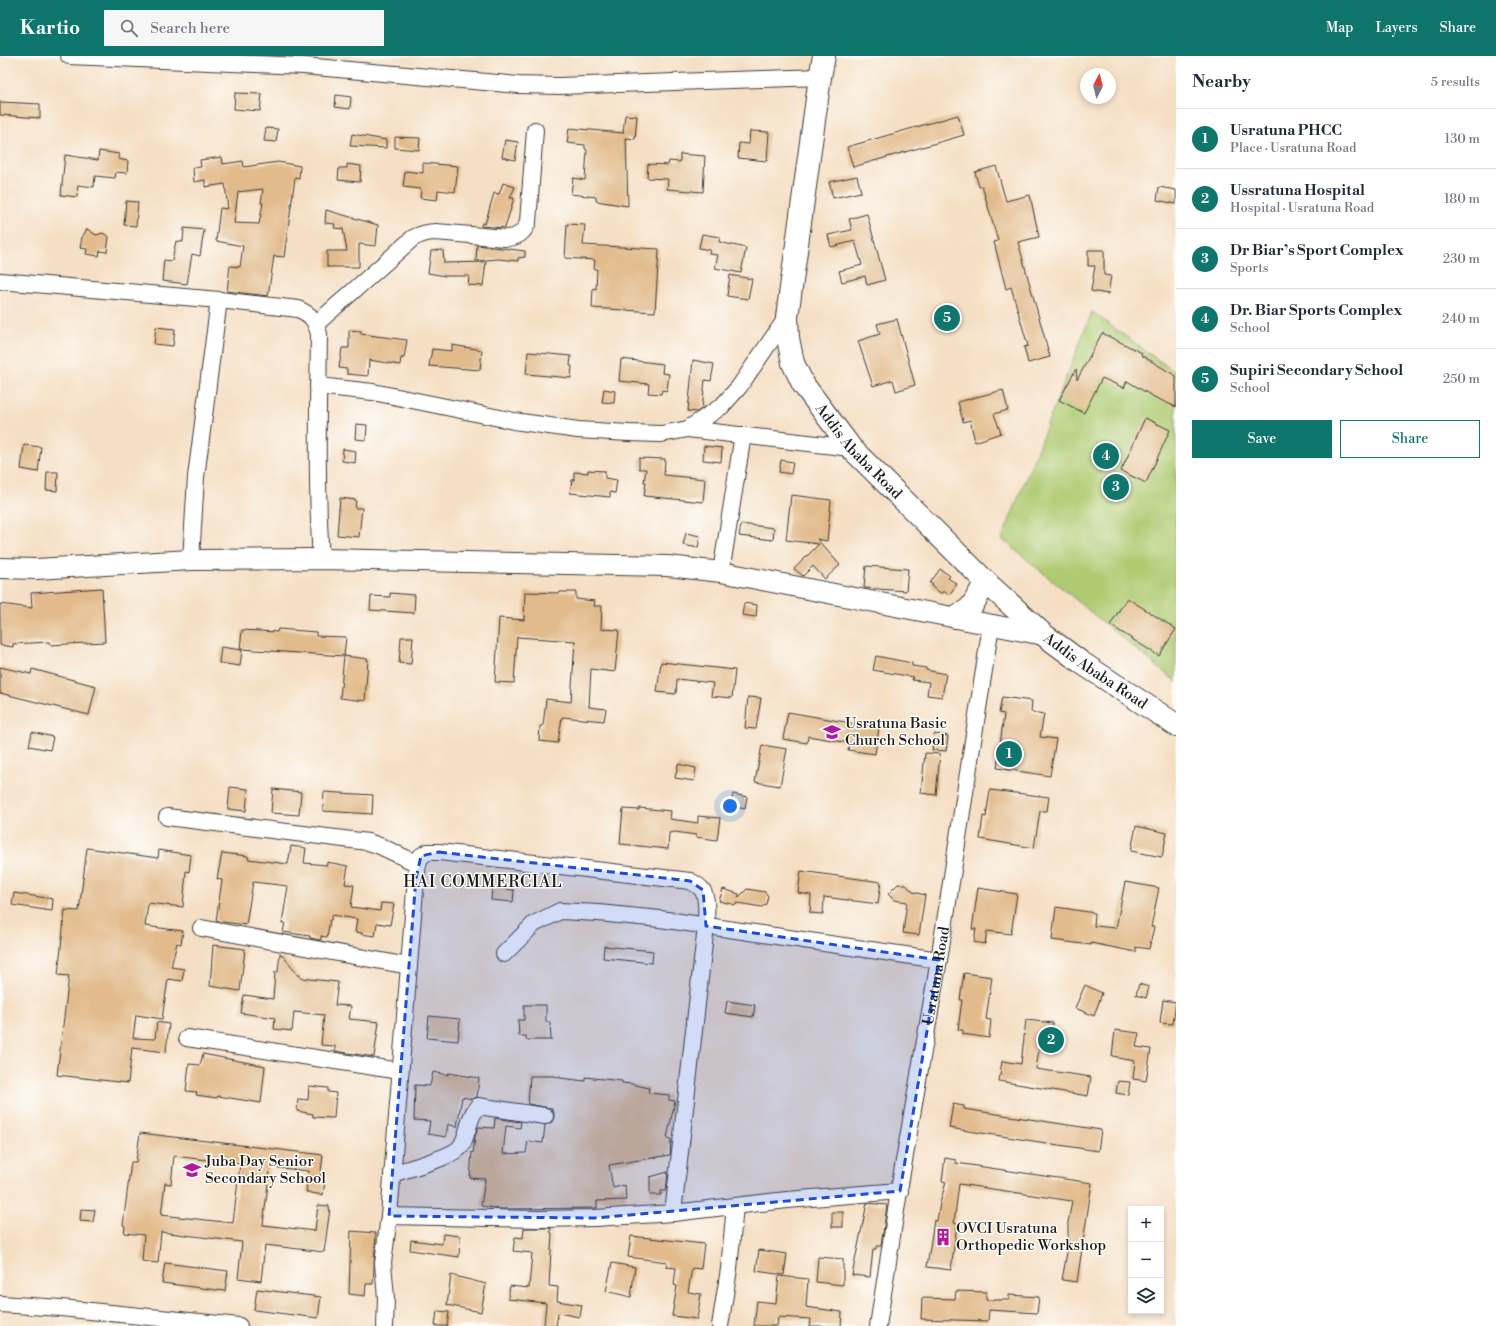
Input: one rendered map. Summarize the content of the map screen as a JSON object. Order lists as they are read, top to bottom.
{
  "streets": {
    "main road": ["Addis Ababa Road"],
    "street": ["Usratuna Road"]
  },
  "districts": ["HAI COMMERCIAL"],
  "places": {
    "school or university": ["Usratuna Basic Church School", "Juba Day Senior Secondary School"],
    "building": ["OVCI Usratuna Orthopedic Workshop"]
  },
  "north": "top",
  "page": {
    "header": "Kartio",
    "search": "Search here",
    "nav": ["Map", "Layers", "Share"],
    "heading": ["Nearby", "5 results"],
    "list": [
      {
        "mark": "1",
        "name": "Usratuna PHCC",
        "note": "Place · Usratuna Road",
        "value": "130 m"
      },
      {
        "mark": "2",
        "name": "Ussratuna Hospital",
        "note": "Hospital · Usratuna Road",
        "value": "180 m"
      },
      {
        "mark": "3",
        "name": "Dr Biar’s Sport Complex",
        "note": "Sports",
        "value": "230 m"
      },
      {
        "mark": "4",
        "name": "Dr. Biar Sports Complex",
        "note": "School",
        "value": "240 m"
      },
      {
        "mark": "5",
        "name": "Supiri Secondary School",
        "note": "School",
        "value": "250 m"
      }
    ],
    "pins": [
      "5",
      "4",
      "3",
      "1",
      "2"
    ],
    "buttons": ["Save", "Share"],
    "map_buttons": ["+", "−"]
  }
}
